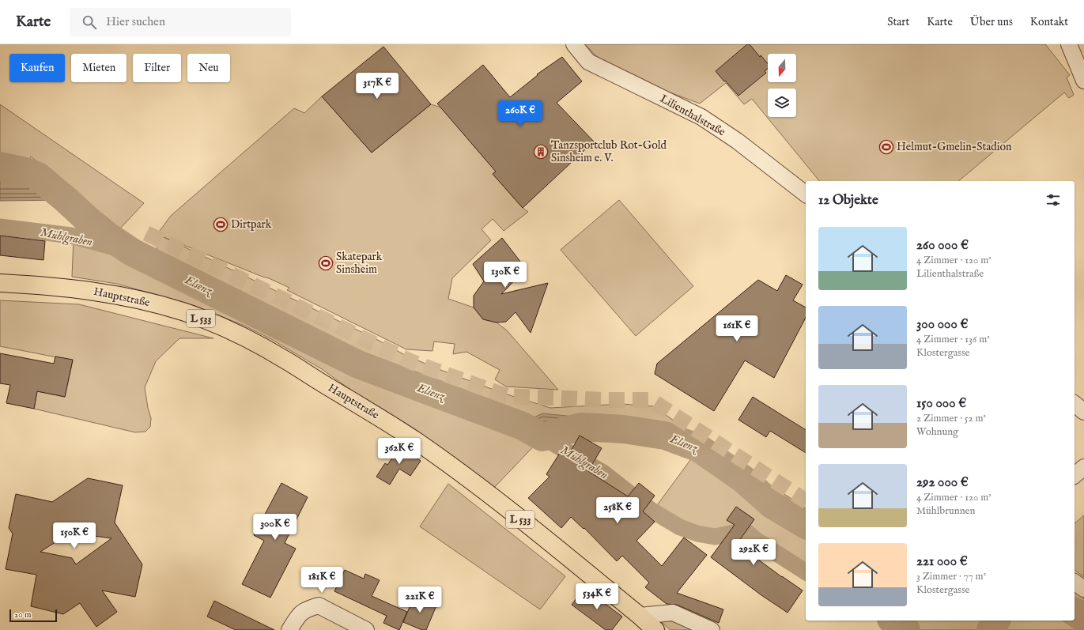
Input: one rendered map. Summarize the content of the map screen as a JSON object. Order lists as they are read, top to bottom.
{
  "streets": {
    "main road": ["Hauptstraße", "L 533"],
    "street": ["Lilienthalstraße"]
  },
  "water": ["Mühlgraben", "Elsenz"],
  "places": {
    "sports": ["Helmut-Gmelin-Stadion", "Dirtpark", "Skatepark Sinsheim"],
    "building": ["Tanzsportclub Rot-Gold Sinsheim e. V."]
  },
  "scale_bar": "20 m",
  "north": "bottom",
  "page": {
    "header": "Karte",
    "search": "Hier suchen",
    "nav": [
      "Start",
      "Karte",
      "Über uns",
      "Kontakt"
    ],
    "chip": [
      "Kaufen",
      "Mieten",
      "Filter",
      "Neu"
    ],
    "price": [
      "317K €",
      "260K €",
      "130K €",
      "161K €",
      "362K €",
      "258K €",
      "300K €",
      "150K €",
      "292K €",
      "181K €",
      "534K €",
      "221K €"
    ],
    "heading": "12 Objekte",
    "list": [
      {
        "name": "260 000 €",
        "note": "4 Zimmer · 120 m² · Lilienthalstraße"
      },
      {
        "name": "300 000 €",
        "note": "4 Zimmer · 136 m² · Klostergasse"
      },
      {
        "name": "150 000 €",
        "note": "2 Zimmer · 52 m² · Wohnung"
      },
      {
        "name": "292 000 €",
        "note": "4 Zimmer · 120 m² · Mühlbrunnen"
      },
      {
        "name": "221 000 €",
        "note": "3 Zimmer · 77 m² · Klostergasse"
      }
    ],
    "scale": "20 m"
  }
}
